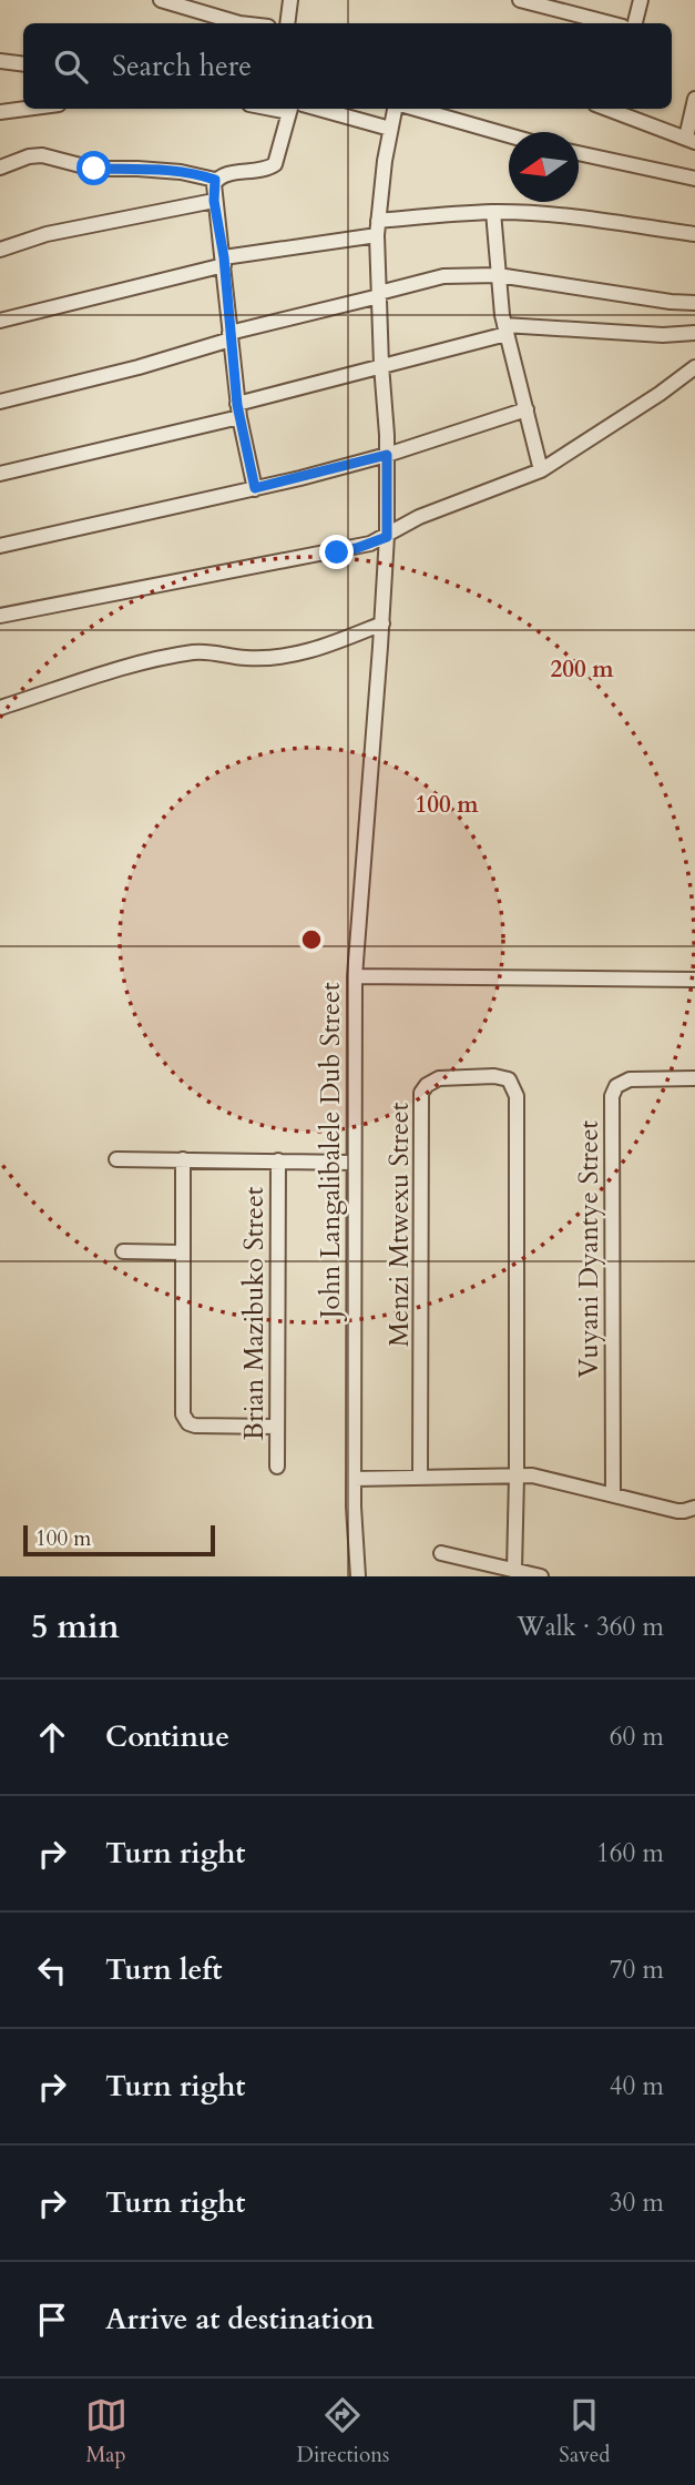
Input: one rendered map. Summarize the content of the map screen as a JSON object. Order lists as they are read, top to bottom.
{
  "streets": {
    "street": [
      "John Langalibalele Dub Street",
      "Menzi Mtwexu Street",
      "Vuyani Dyantye Street",
      "Brian Mazibuko Street"
    ]
  },
  "scale_bar": "100 m",
  "north": "left",
  "page": {
    "search": "Search here",
    "scale": "100 m",
    "heading": ["5 min", "Walk · 360 m"],
    "list": [
      ["Continue", "60 m"],
      ["Turn right", "160 m"],
      ["Turn left", "70 m"],
      ["Turn right", "40 m"],
      ["Turn right", "30 m"],
      "Arrive at destination"
    ],
    "nav": ["Map", "Directions", "Saved"]
  },
  "rings": ["200 m", "100 m"]
}
